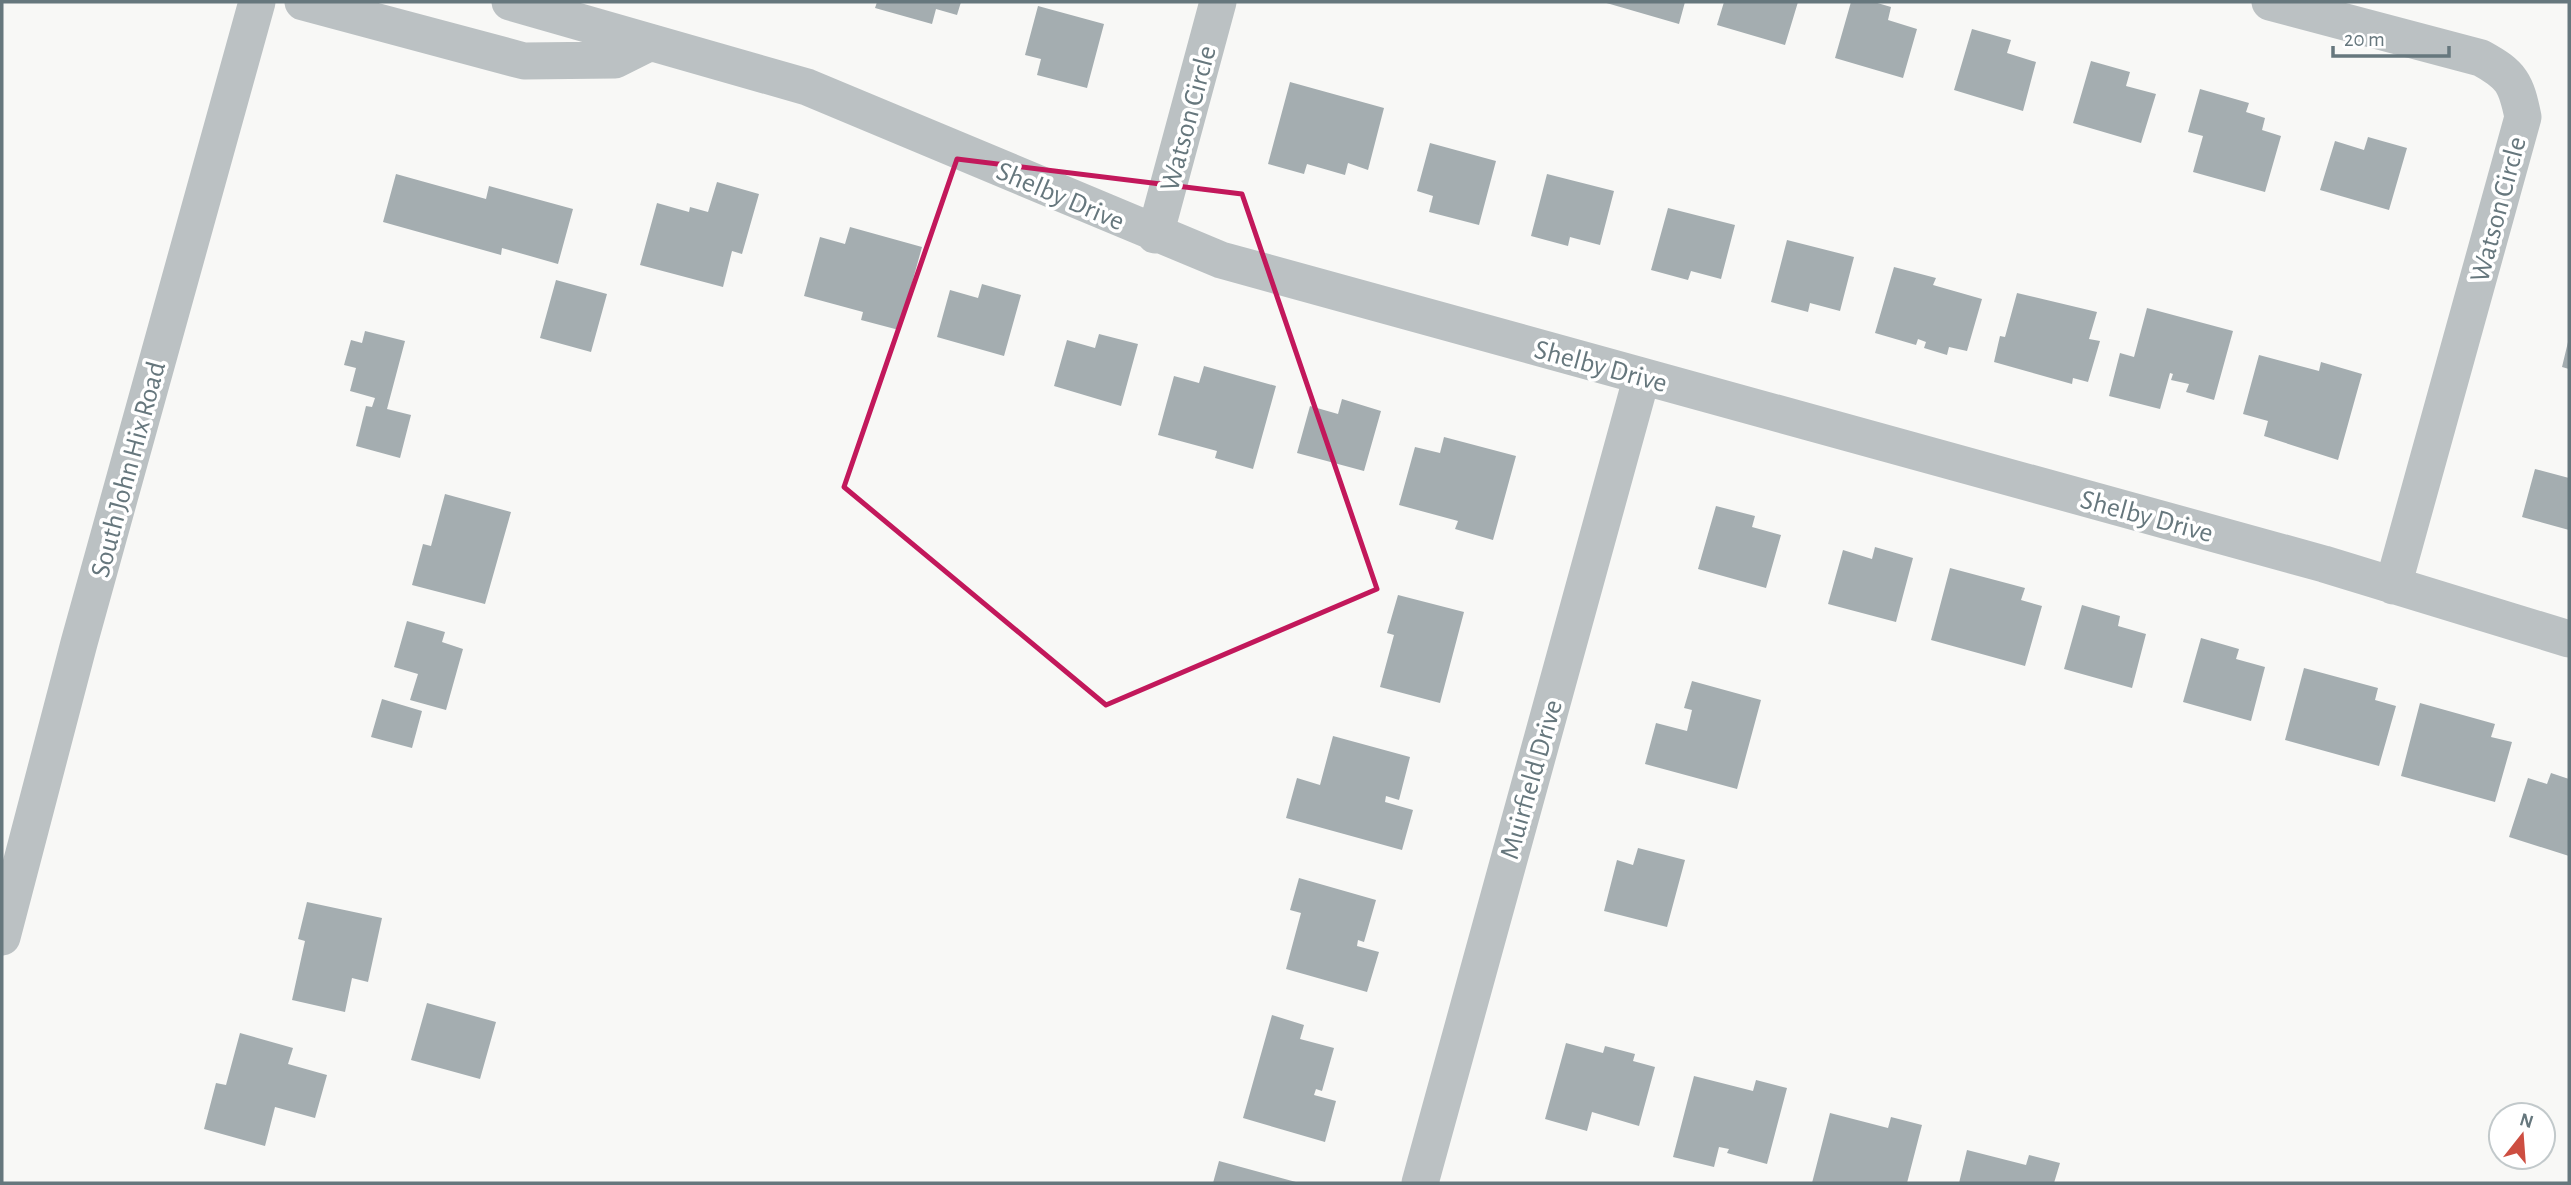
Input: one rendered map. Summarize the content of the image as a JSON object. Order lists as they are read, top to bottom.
{
  "streets": {
    "street": [
      "Watson Circle",
      "Shelby Drive",
      "South John Hix Road",
      "Muirfield Drive"
    ]
  },
  "crossings": [
    ["Watson Circle", "Shelby Drive"],
    ["Shelby Drive", "Muirfield Drive"]
  ],
  "scale_bar": "20 m",
  "north": "top"
}
